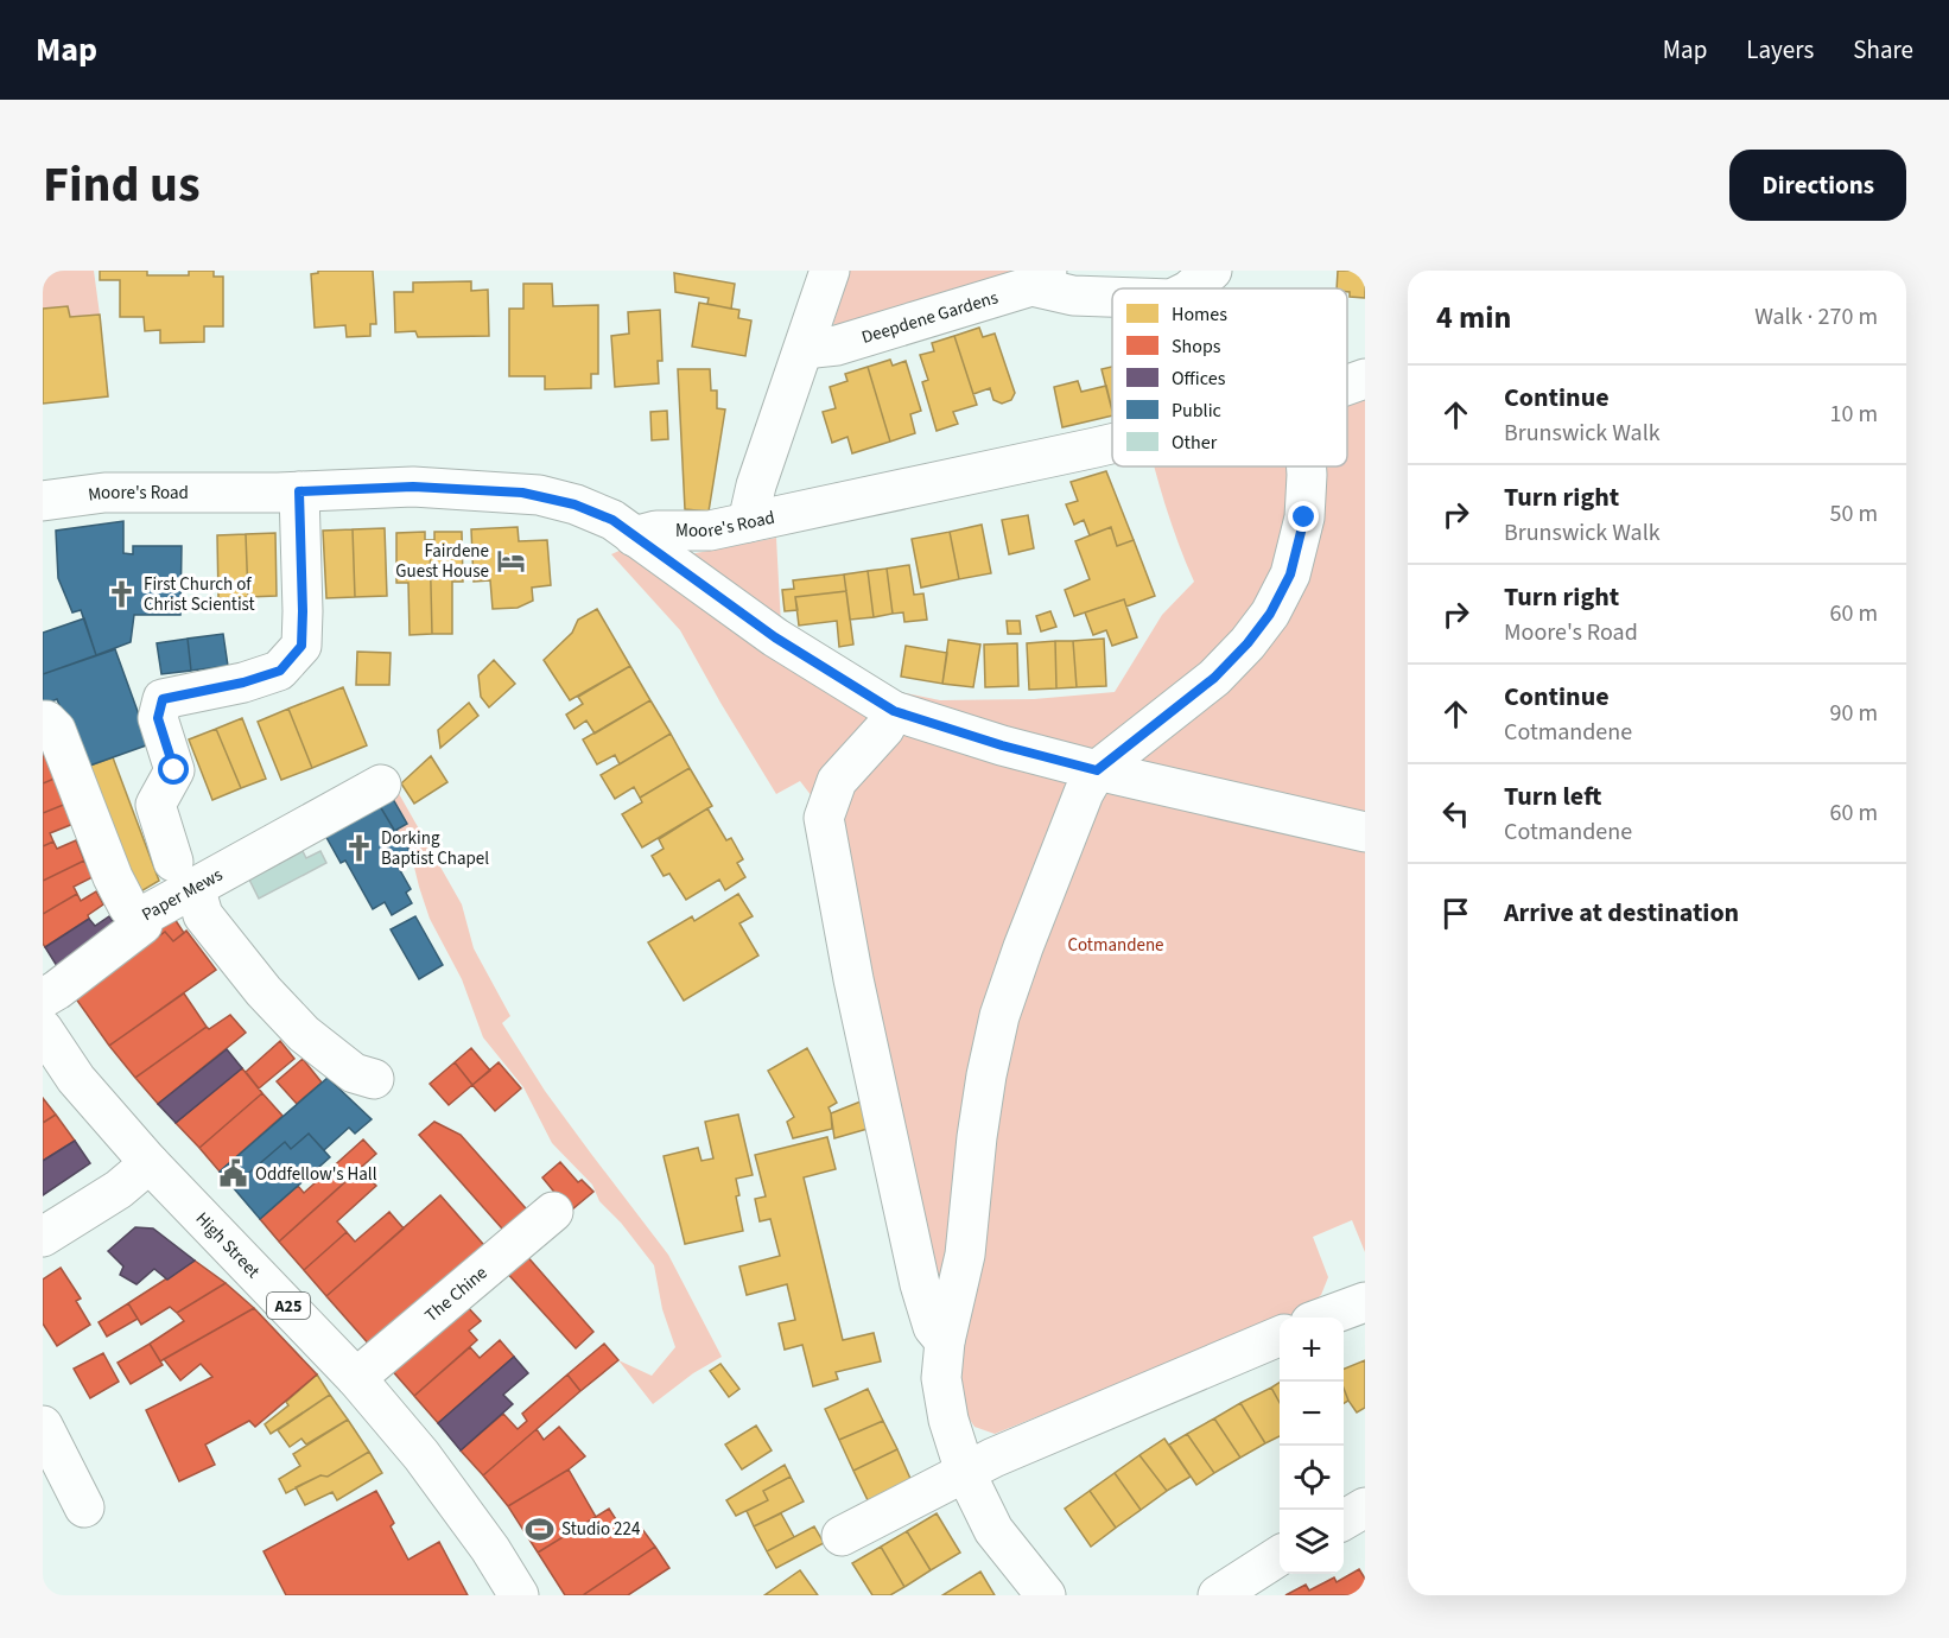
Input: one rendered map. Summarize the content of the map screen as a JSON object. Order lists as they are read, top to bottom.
{
  "streets": {
    "street": [
      "Deepdene Gardens",
      "Moore's Road",
      "Paper Mews",
      "High Street",
      "The Chine",
      "A25"
    ]
  },
  "crossings": [
    ["High Street", "The Chine"]
  ],
  "parks": ["Cotmandene"],
  "places": {
    "hotel": ["Fairdene Guest House"],
    "church": ["First Church of Christ Scientist", "Dorking Baptist Chapel"],
    "public building": ["Oddfellow's Hall"],
    "sports": ["Studio 224"]
  },
  "legend": [
    "Homes",
    "Shops",
    "Offices",
    "Public",
    "Other"
  ],
  "page": {
    "header": "Map",
    "nav": ["Map", "Layers", "Share"],
    "title": "Find us",
    "buttons": "Directions",
    "heading": ["4 min", "Walk · 270 m"],
    "list": [
      ["Continue", "Brunswick Walk", "10 m"],
      ["Turn right", "Brunswick Walk", "50 m"],
      ["Turn right", "Moore's Road", "60 m"],
      ["Continue", "Cotmandene", "90 m"],
      ["Turn left", "Cotmandene", "60 m"],
      "Arrive at destination"
    ],
    "map_buttons": ["+", "−"]
  }
}
